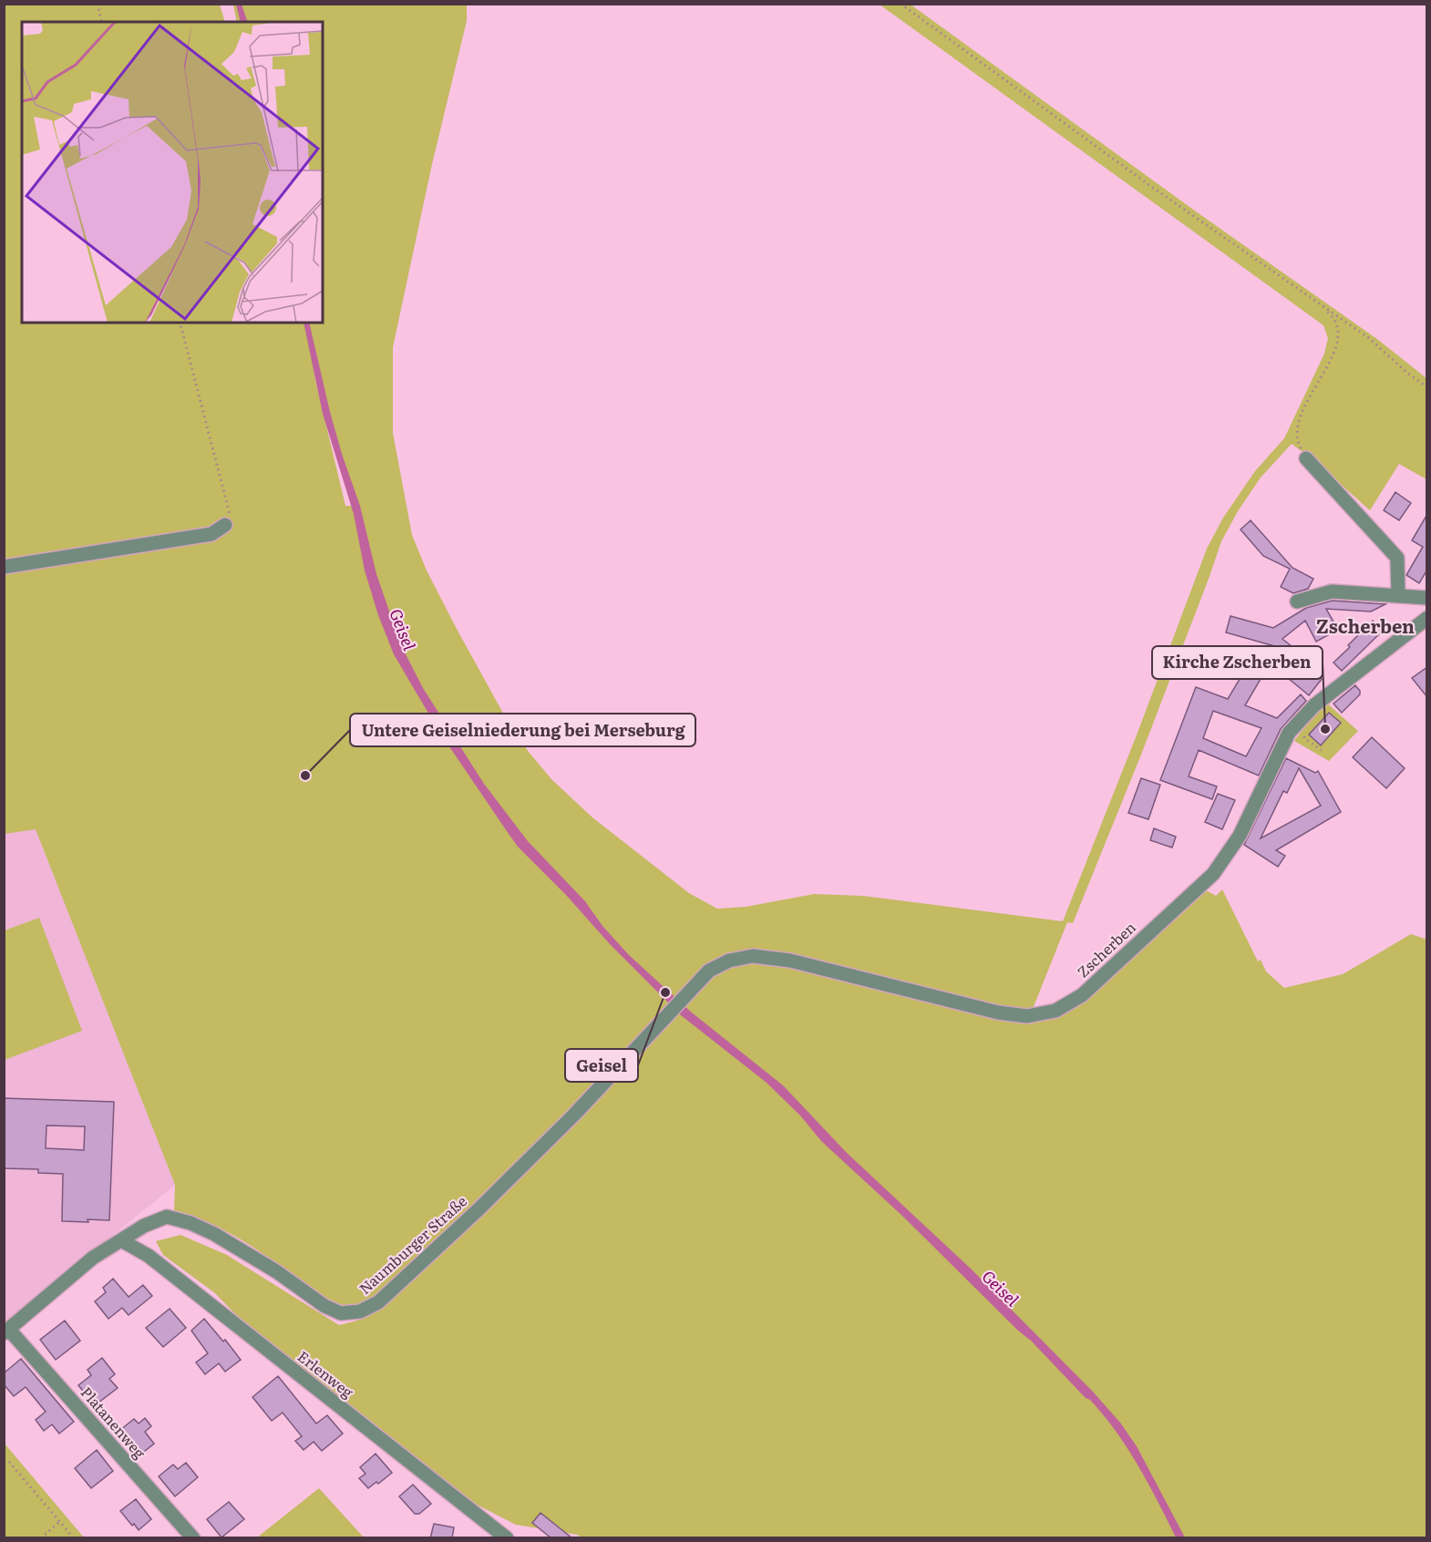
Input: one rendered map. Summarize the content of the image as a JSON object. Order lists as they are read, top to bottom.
{
  "streets": {
    "street": [
      "Zscherben",
      "Naumburger Straße",
      "Erlenweg",
      "Platanenweg"
    ]
  },
  "crossings": [
    ["Zscherben", "Naumburger Straße"],
    ["Naumburger Straße", "Erlenweg"],
    ["Naumburger Straße", "Platanenweg"]
  ],
  "districts": ["Zscherben"],
  "water": ["Geisel"],
  "places": ["Kirche Zscherben", "Untere Geiselniederung bei Merseburg", "Geisel"]
}
